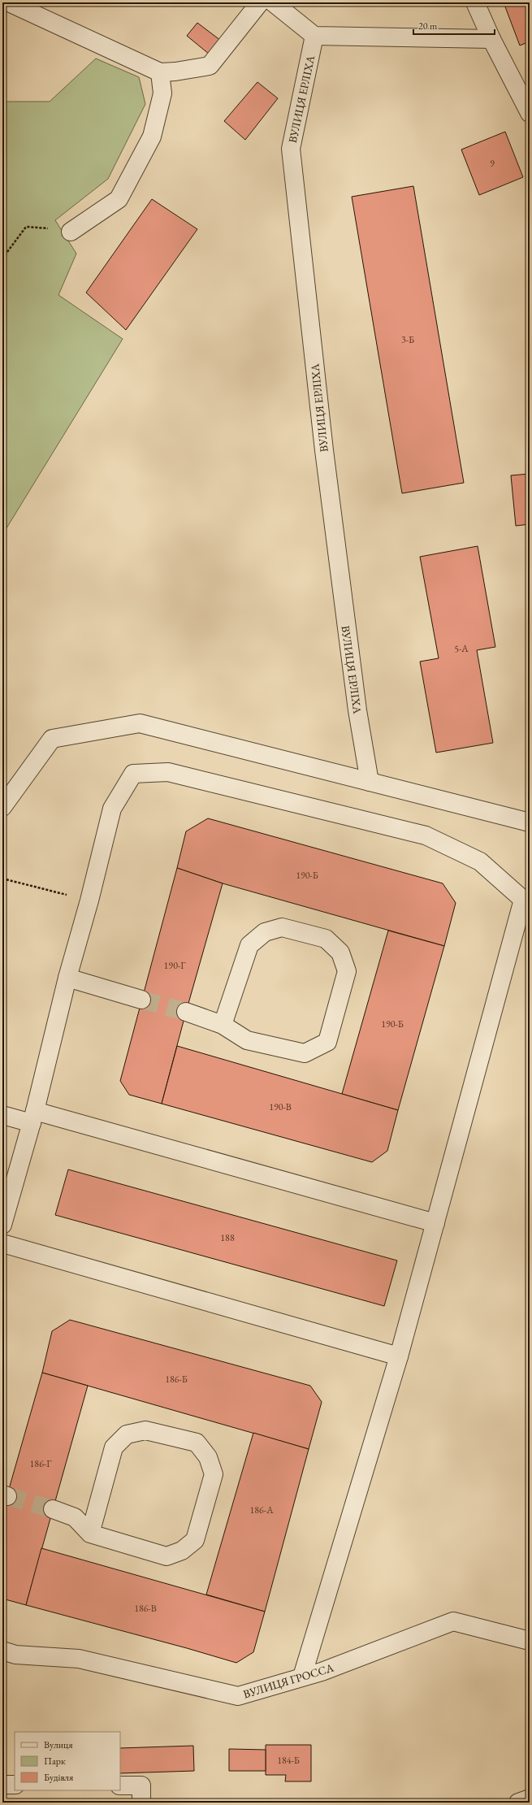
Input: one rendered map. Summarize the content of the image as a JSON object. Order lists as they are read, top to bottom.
{
  "streets": {
    "street": ["ВУЛИЦЯ ЕРЛІХА", "ВУЛИЦЯ ГРОССА"]
  },
  "house_numbers": [
    "9",
    "3-Б",
    "5-А",
    "190-Б",
    "190-Г",
    "190-Б",
    "190-В",
    "188",
    "186-Б",
    "186-Г",
    "186-А",
    "186-В",
    "184-Б"
  ],
  "legend": ["Вулиця", "Парк", "Будівля"],
  "scale_bar": "20 m"
}
